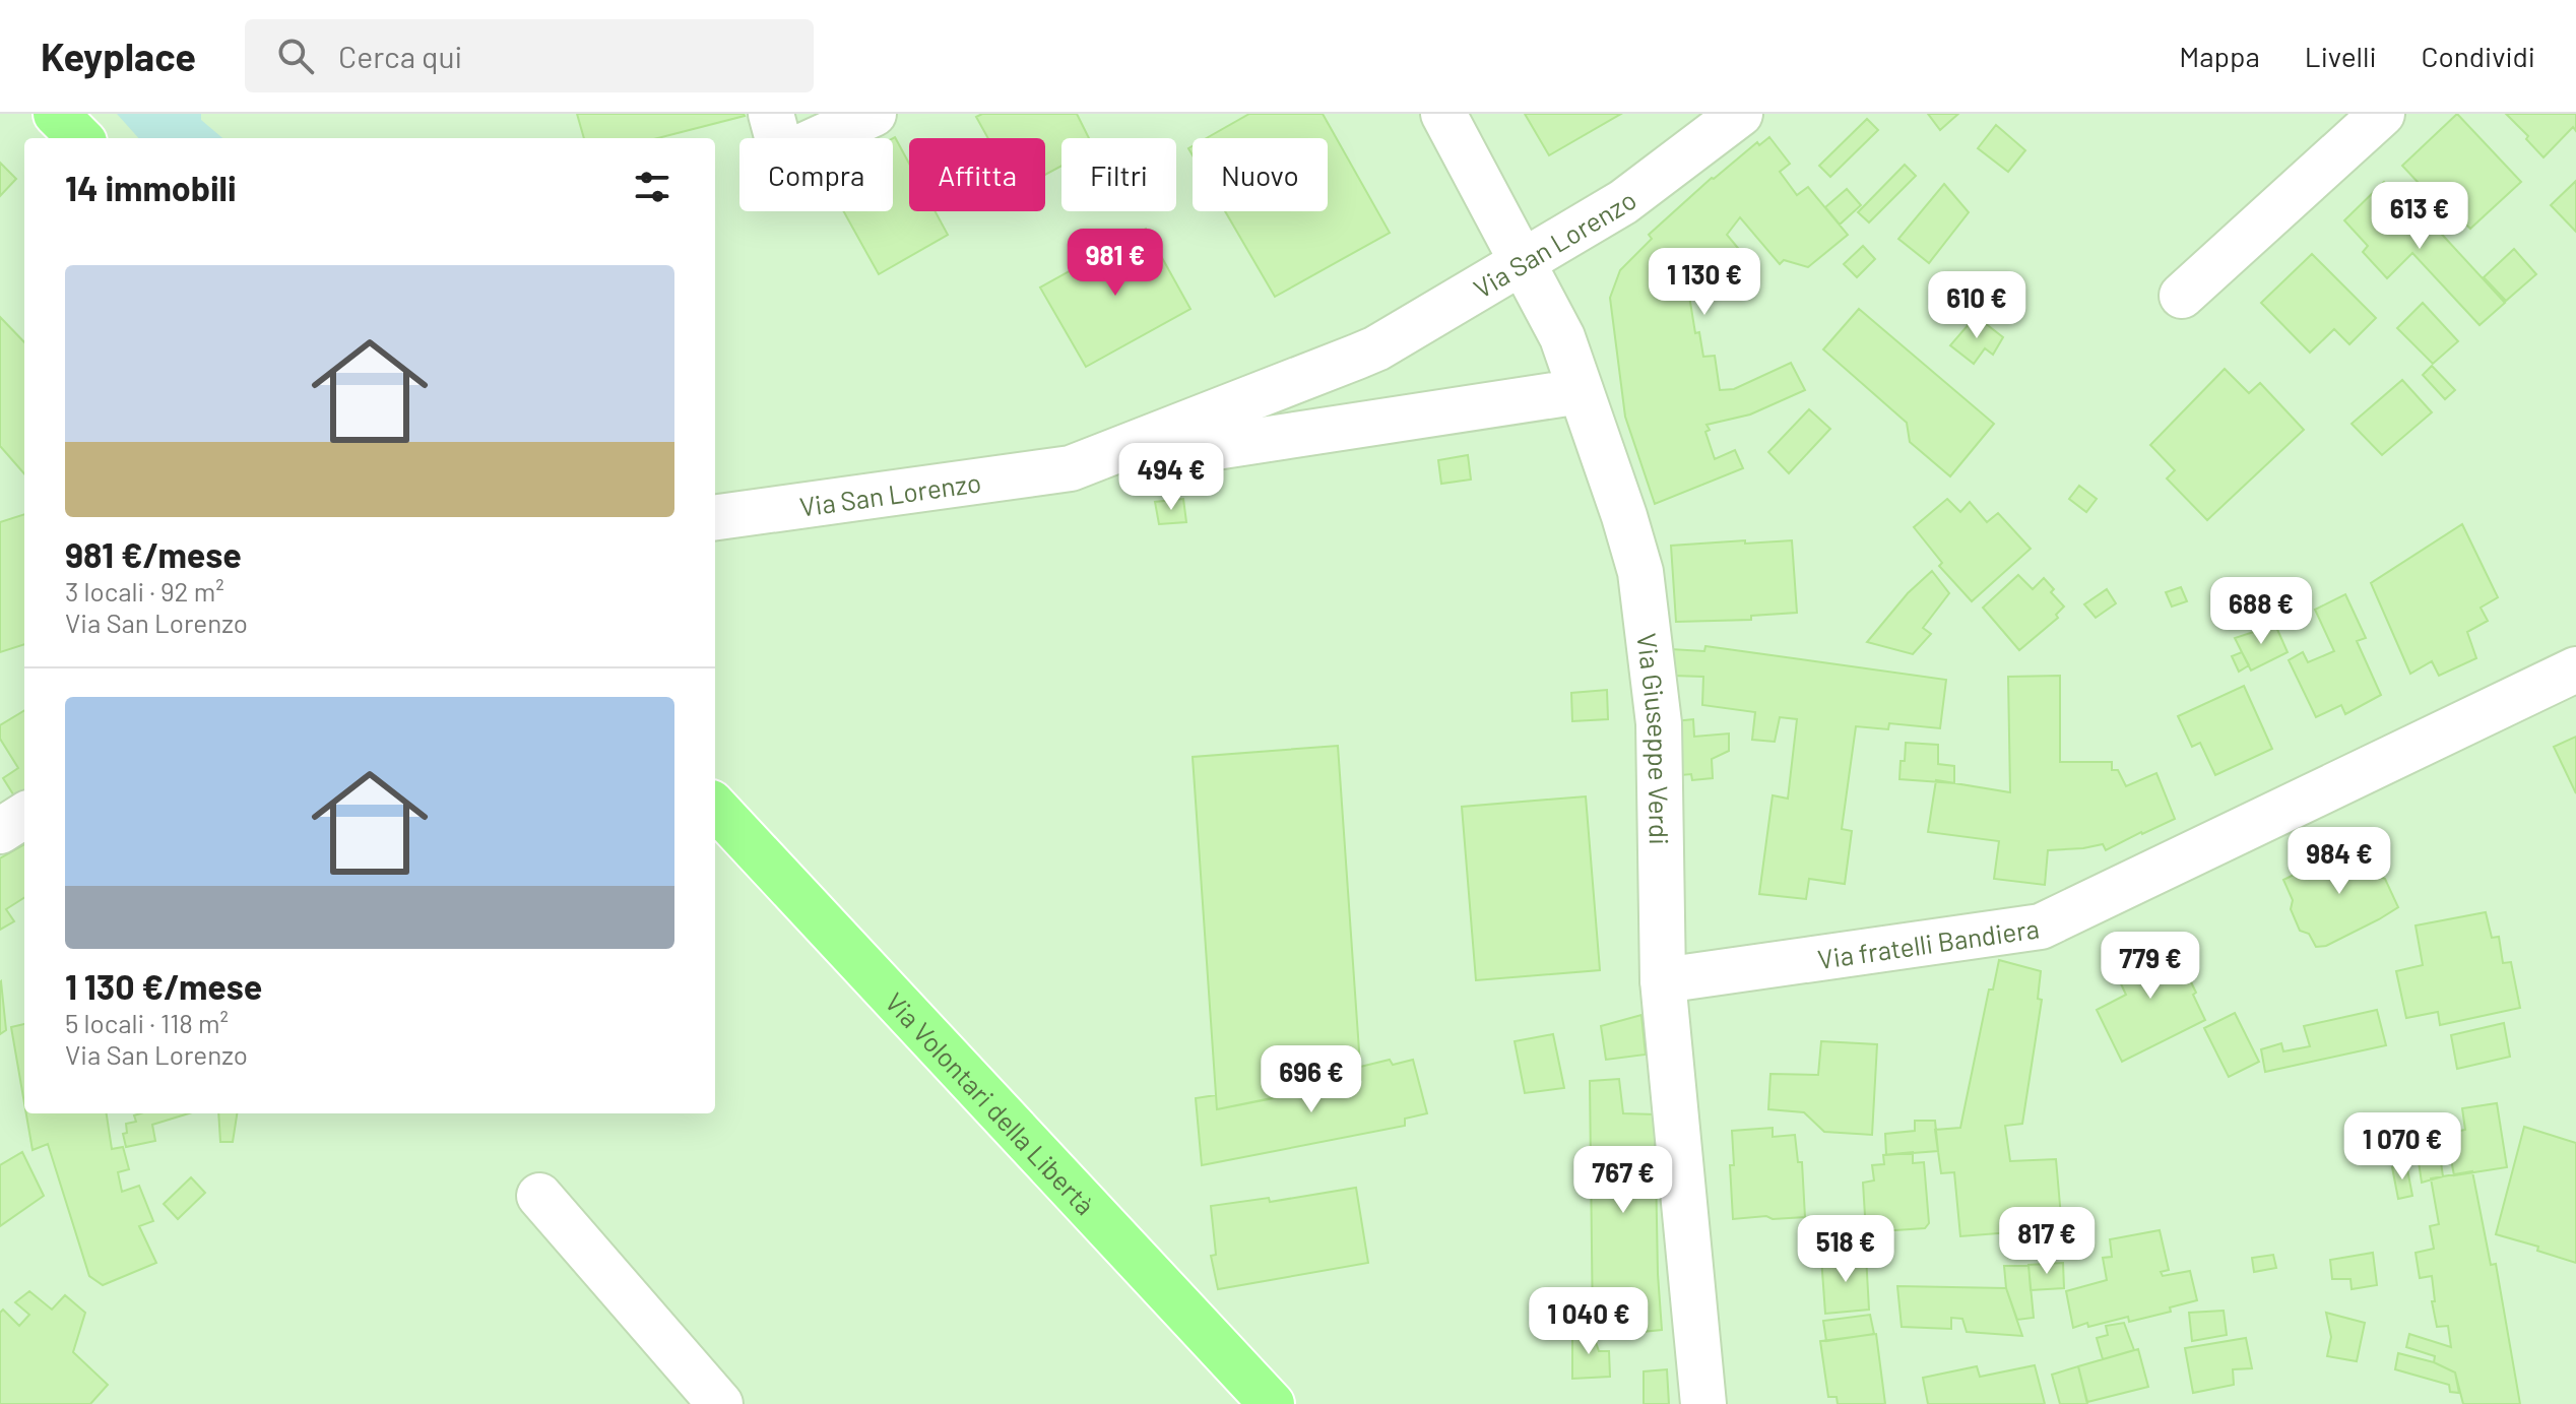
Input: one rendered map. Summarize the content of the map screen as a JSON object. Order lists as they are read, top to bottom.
{
  "streets": {
    "main road": ["Via Volontari della Libertà"],
    "street": ["Via San Lorenzo", "Via Giuseppe Verdi", "Via fratelli Bandiera"]
  },
  "crossings": [
    ["Via San Lorenzo", "Via Giuseppe Verdi"],
    ["Via Giuseppe Verdi", "Via fratelli Bandiera"]
  ],
  "page": {
    "header": "Keyplace",
    "search": "Cerca qui",
    "nav": ["Mappa", "Livelli", "Condividi"],
    "chip": [
      "Compra",
      "Affitta",
      "Filtri",
      "Nuovo"
    ],
    "heading": "14 immobili",
    "price": [
      "613 €",
      "981 €",
      "1 130 €",
      "610 €",
      "494 €",
      "688 €",
      "984 €",
      "779 €",
      "696 €",
      "1 070 €",
      "767 €",
      "817 €",
      "518 €",
      "1 040 €"
    ],
    "list": [
      {
        "name": "981 €/mese",
        "note": "3 locali · 92 m² · Via San Lorenzo"
      },
      {
        "name": "1 130 €/mese",
        "note": "5 locali · 118 m² · Via San Lorenzo"
      }
    ]
  }
}
